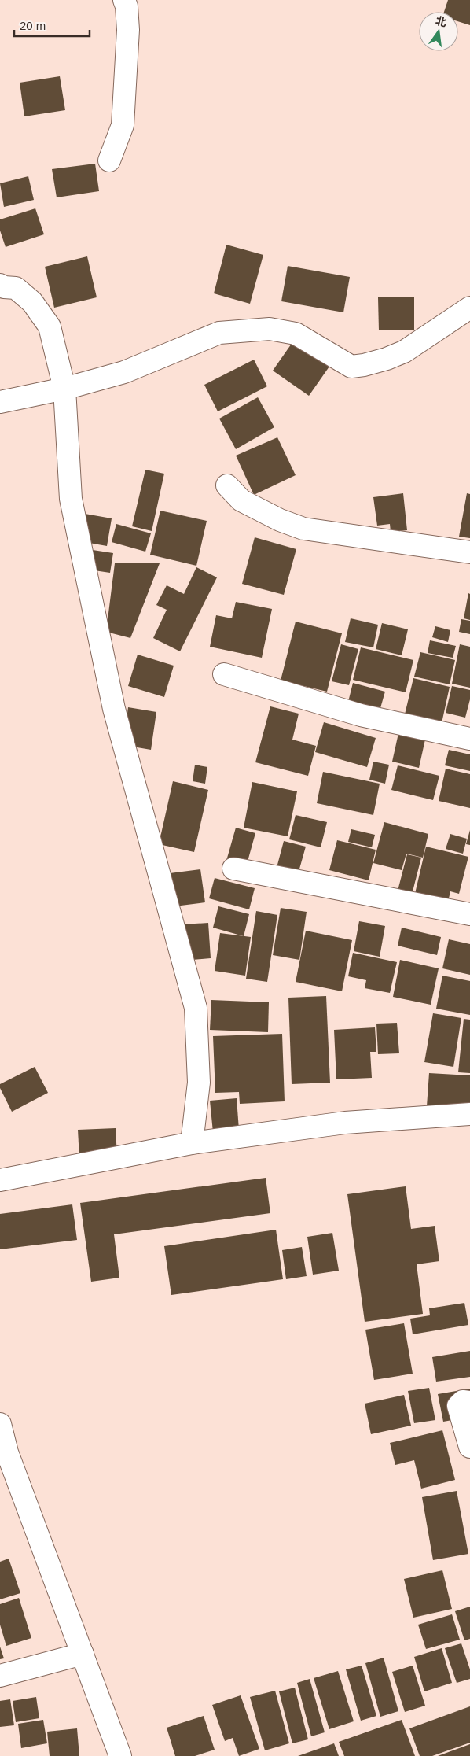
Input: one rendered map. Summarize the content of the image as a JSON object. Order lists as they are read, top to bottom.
{
  "scale_bar": "20 m",
  "north": "top"
}
